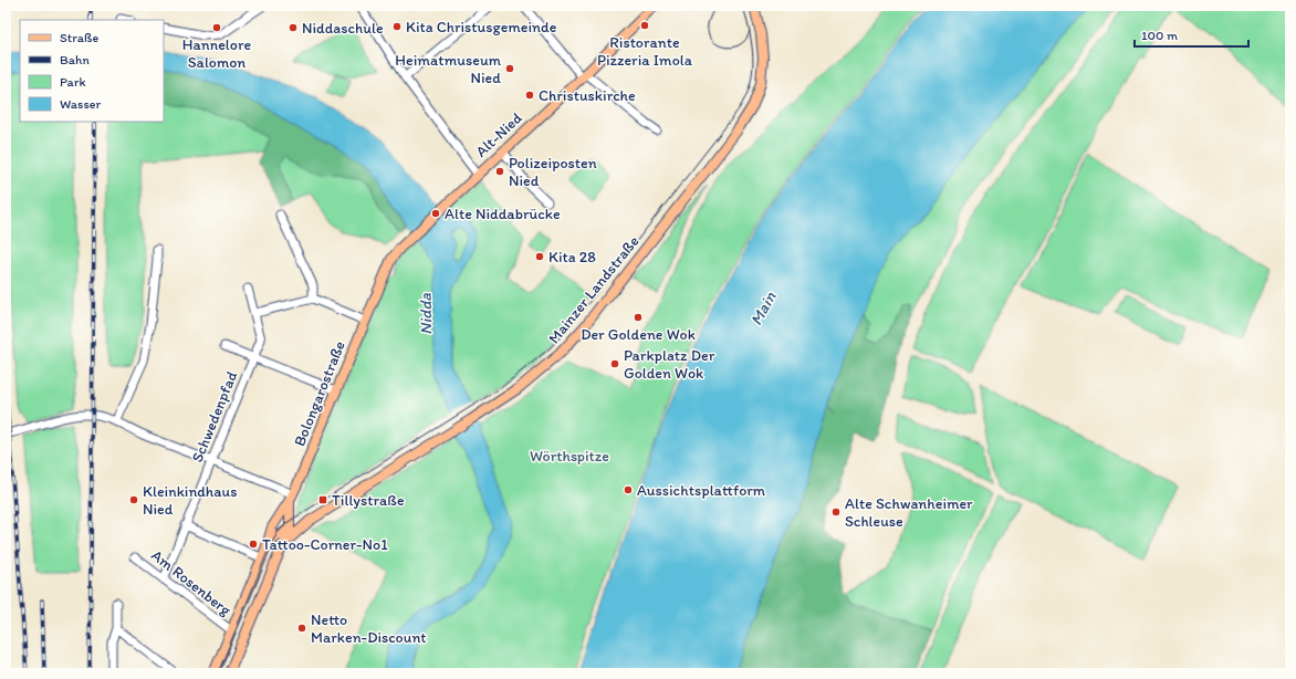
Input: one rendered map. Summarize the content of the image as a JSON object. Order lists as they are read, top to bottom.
{
  "streets": {
    "main road": ["Alt-Nied", "Mainzer Landstraße", "Bolongarostraße"],
    "street": ["Schwedenpfad", "Am Rosenberg"]
  },
  "crossings": [
    ["Alt-Nied", "Bolongarostraße"],
    ["Mainzer Landstraße", "Bolongarostraße"],
    ["Bolongarostraße", "Am Rosenberg"],
    ["Schwedenpfad", "Am Rosenberg"]
  ],
  "water": ["Main", "Nidda"],
  "parks": ["Wörthspitze"],
  "places": {
    "other": [
      "Ristorante Pizzeria Imola",
      "Kita Christusgemeinde",
      "Hannelore Salomon",
      "Niddaschule",
      "Heimatmuseum Nied",
      "Christuskirche",
      "Polizeiposten Nied",
      "Alte Niddabrücke",
      "Kita 28",
      "Der Goldene Wok",
      "Parkplatz Der Golden Wok",
      "Aussichtsplattform",
      "Kleinkindhaus Nied",
      "Alte Schwanheimer Schleuse",
      "Tattoo-Corner-No1",
      "Netto Marken-Discount"
    ],
    "transit": ["Tillystraße"]
  },
  "legend": [
    "Straße",
    "Bahn",
    "Park",
    "Wasser"
  ],
  "scale_bar": "100 m"
}
